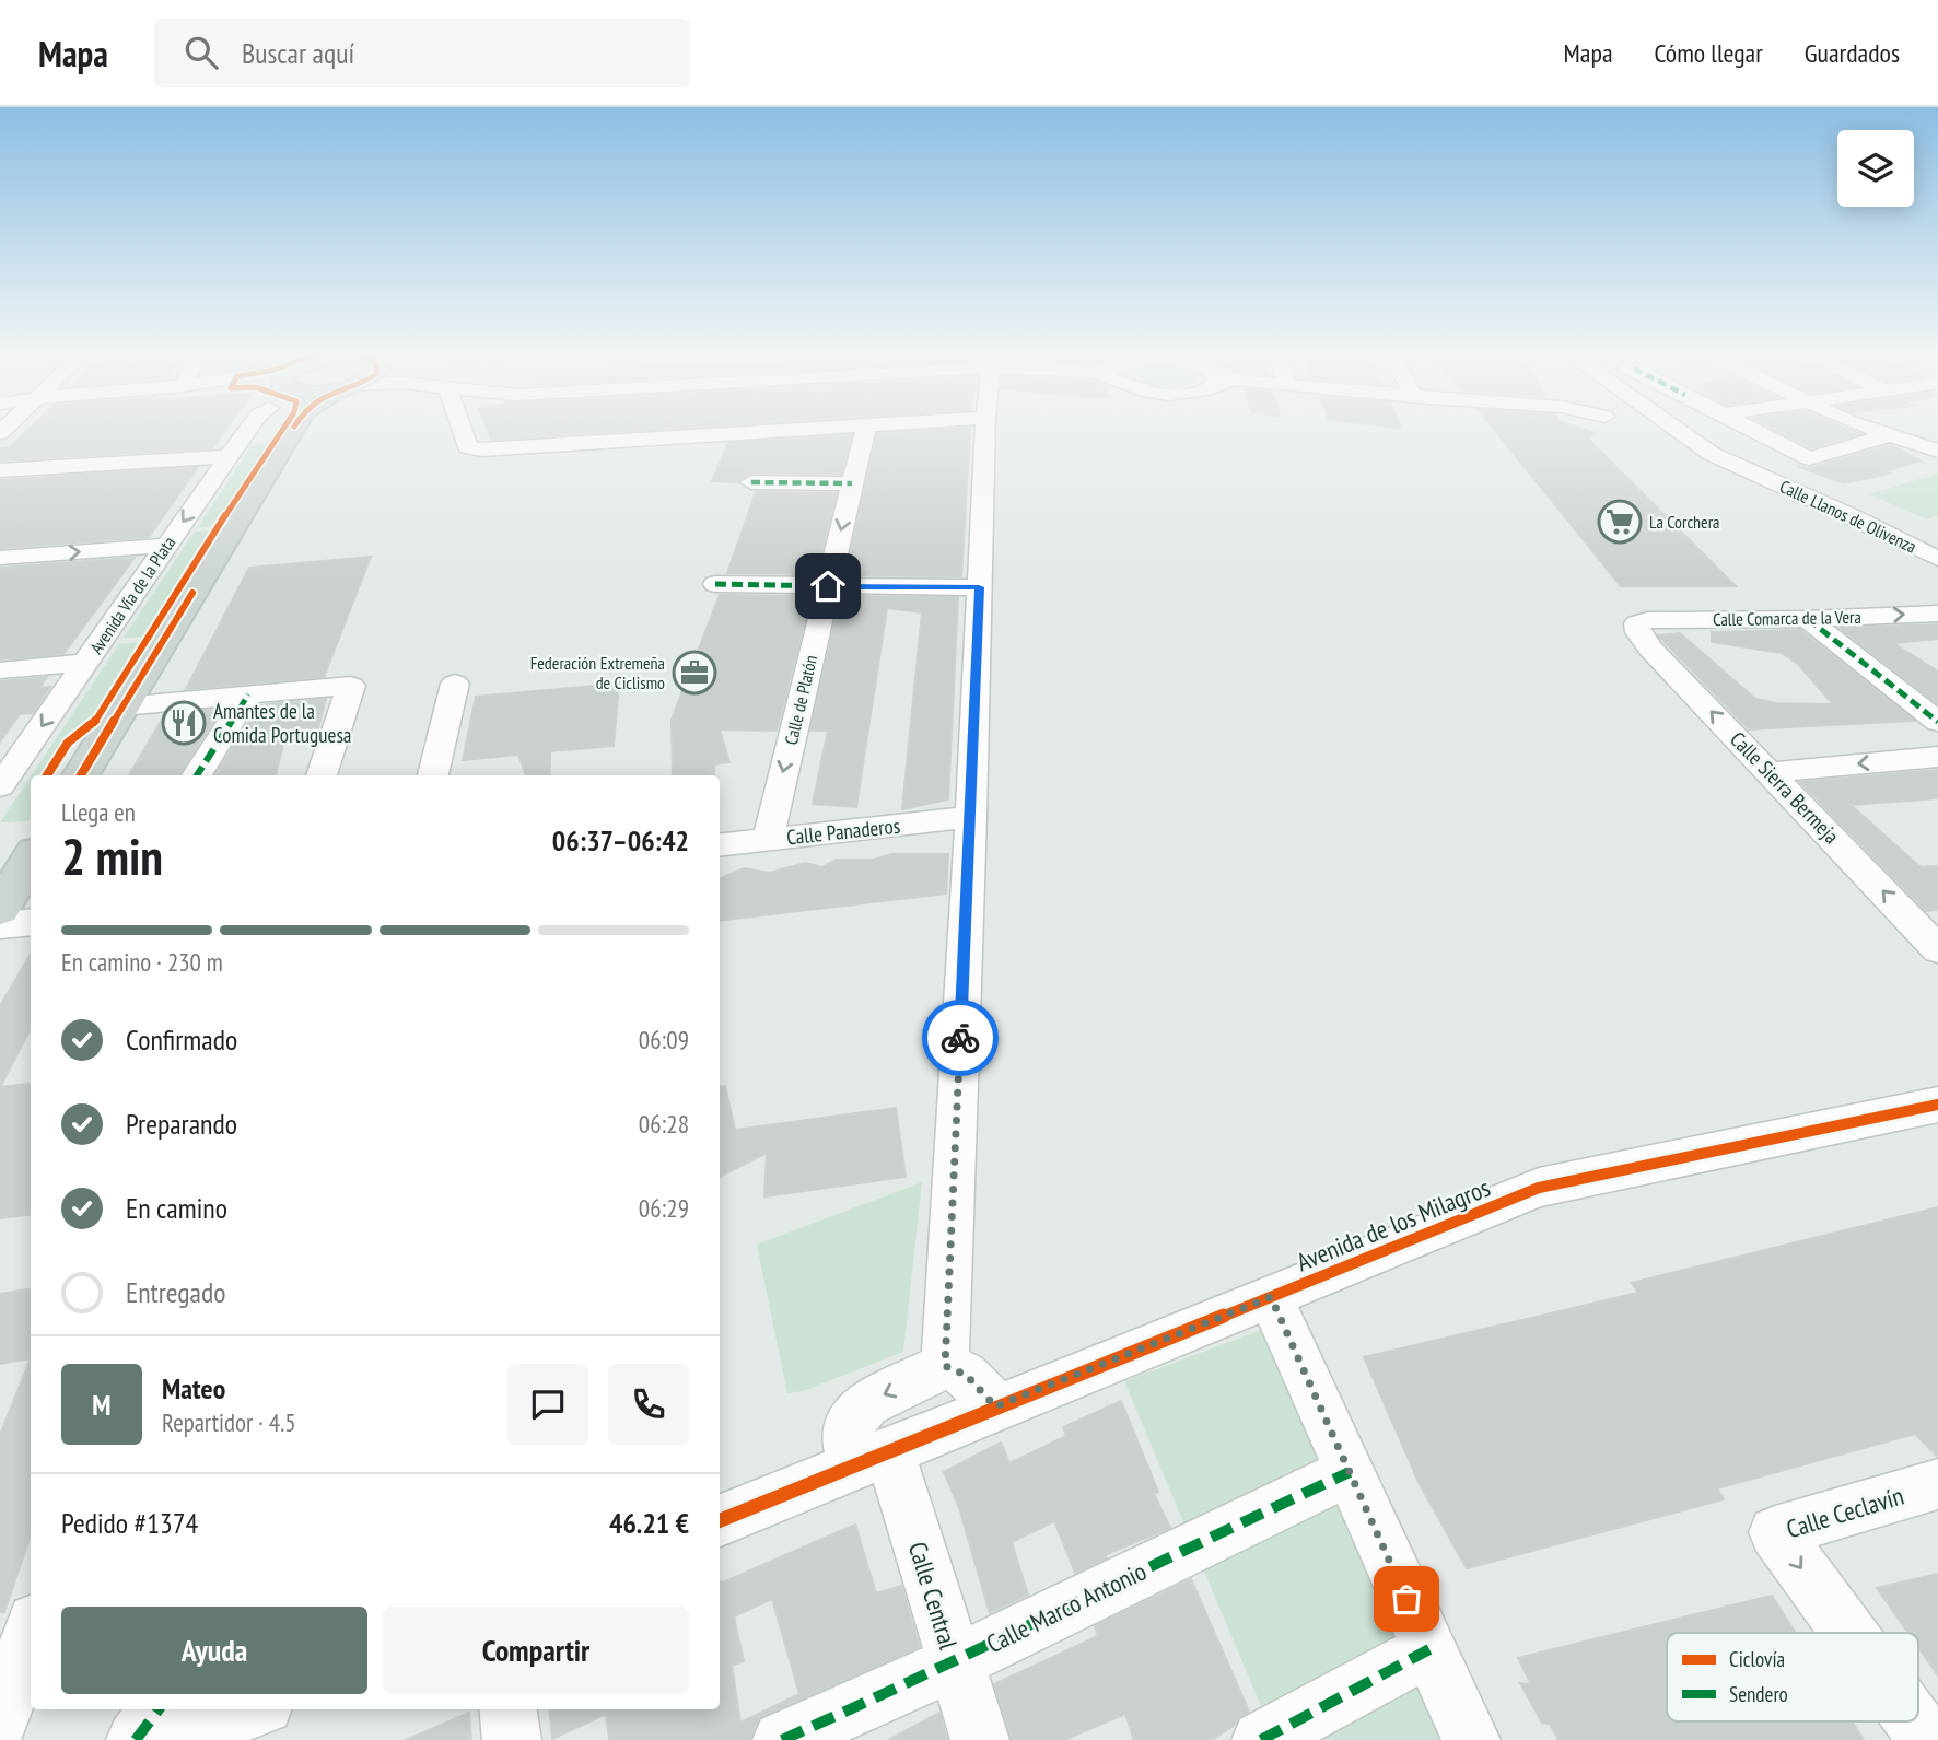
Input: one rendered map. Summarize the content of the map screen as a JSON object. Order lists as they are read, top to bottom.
{
  "streets": {
    "street": [
      "Calle Llanos de Olivenza",
      "Avenida Vía de la Plata",
      "Calle Comarca de la Vera",
      "Calle de Platón",
      "Calle Sierra Bermeja",
      "Calle Panaderos",
      "Avenida de los Milagros",
      "Calle Ceclavín",
      "Calle Central",
      "Calle Marco Antonio"
    ]
  },
  "crossings": [
    ["Calle Comarca de la Vera", "Calle Sierra Bermeja"],
    ["Calle de Platón", "Calle Panaderos"],
    ["Avenida de los Milagros", "Calle Central"],
    ["Calle Central", "Calle Marco Antonio"]
  ],
  "one_way": ["Avenida Vía de la Plata"],
  "places": {
    "supermarket": ["La Corchera"],
    "office": ["Federación Extremeña de Ciclismo"],
    "restaurant": ["Amantes de la Comida Portuguesa"]
  },
  "legend": ["Ciclovía", "Sendero"],
  "page": {
    "header": "Mapa",
    "search": "Buscar aquí",
    "nav": ["Mapa", "Cómo llegar", "Guardados"],
    "heading": ["2 min", "Llega en", "06:37–06:42"],
    "panel": [
      "Mateo",
      "Repartidor · 4.5",
      "Pedido #1374",
      "46.21 €"
    ],
    "bar": "En camino · 230 m",
    "list": [
      ["Confirmado", "06:09"],
      ["Preparando", "06:28"],
      ["En camino", "06:29"],
      "Entregado"
    ],
    "round": "M",
    "buttons": ["Ayuda", "Compartir"]
  }
}
